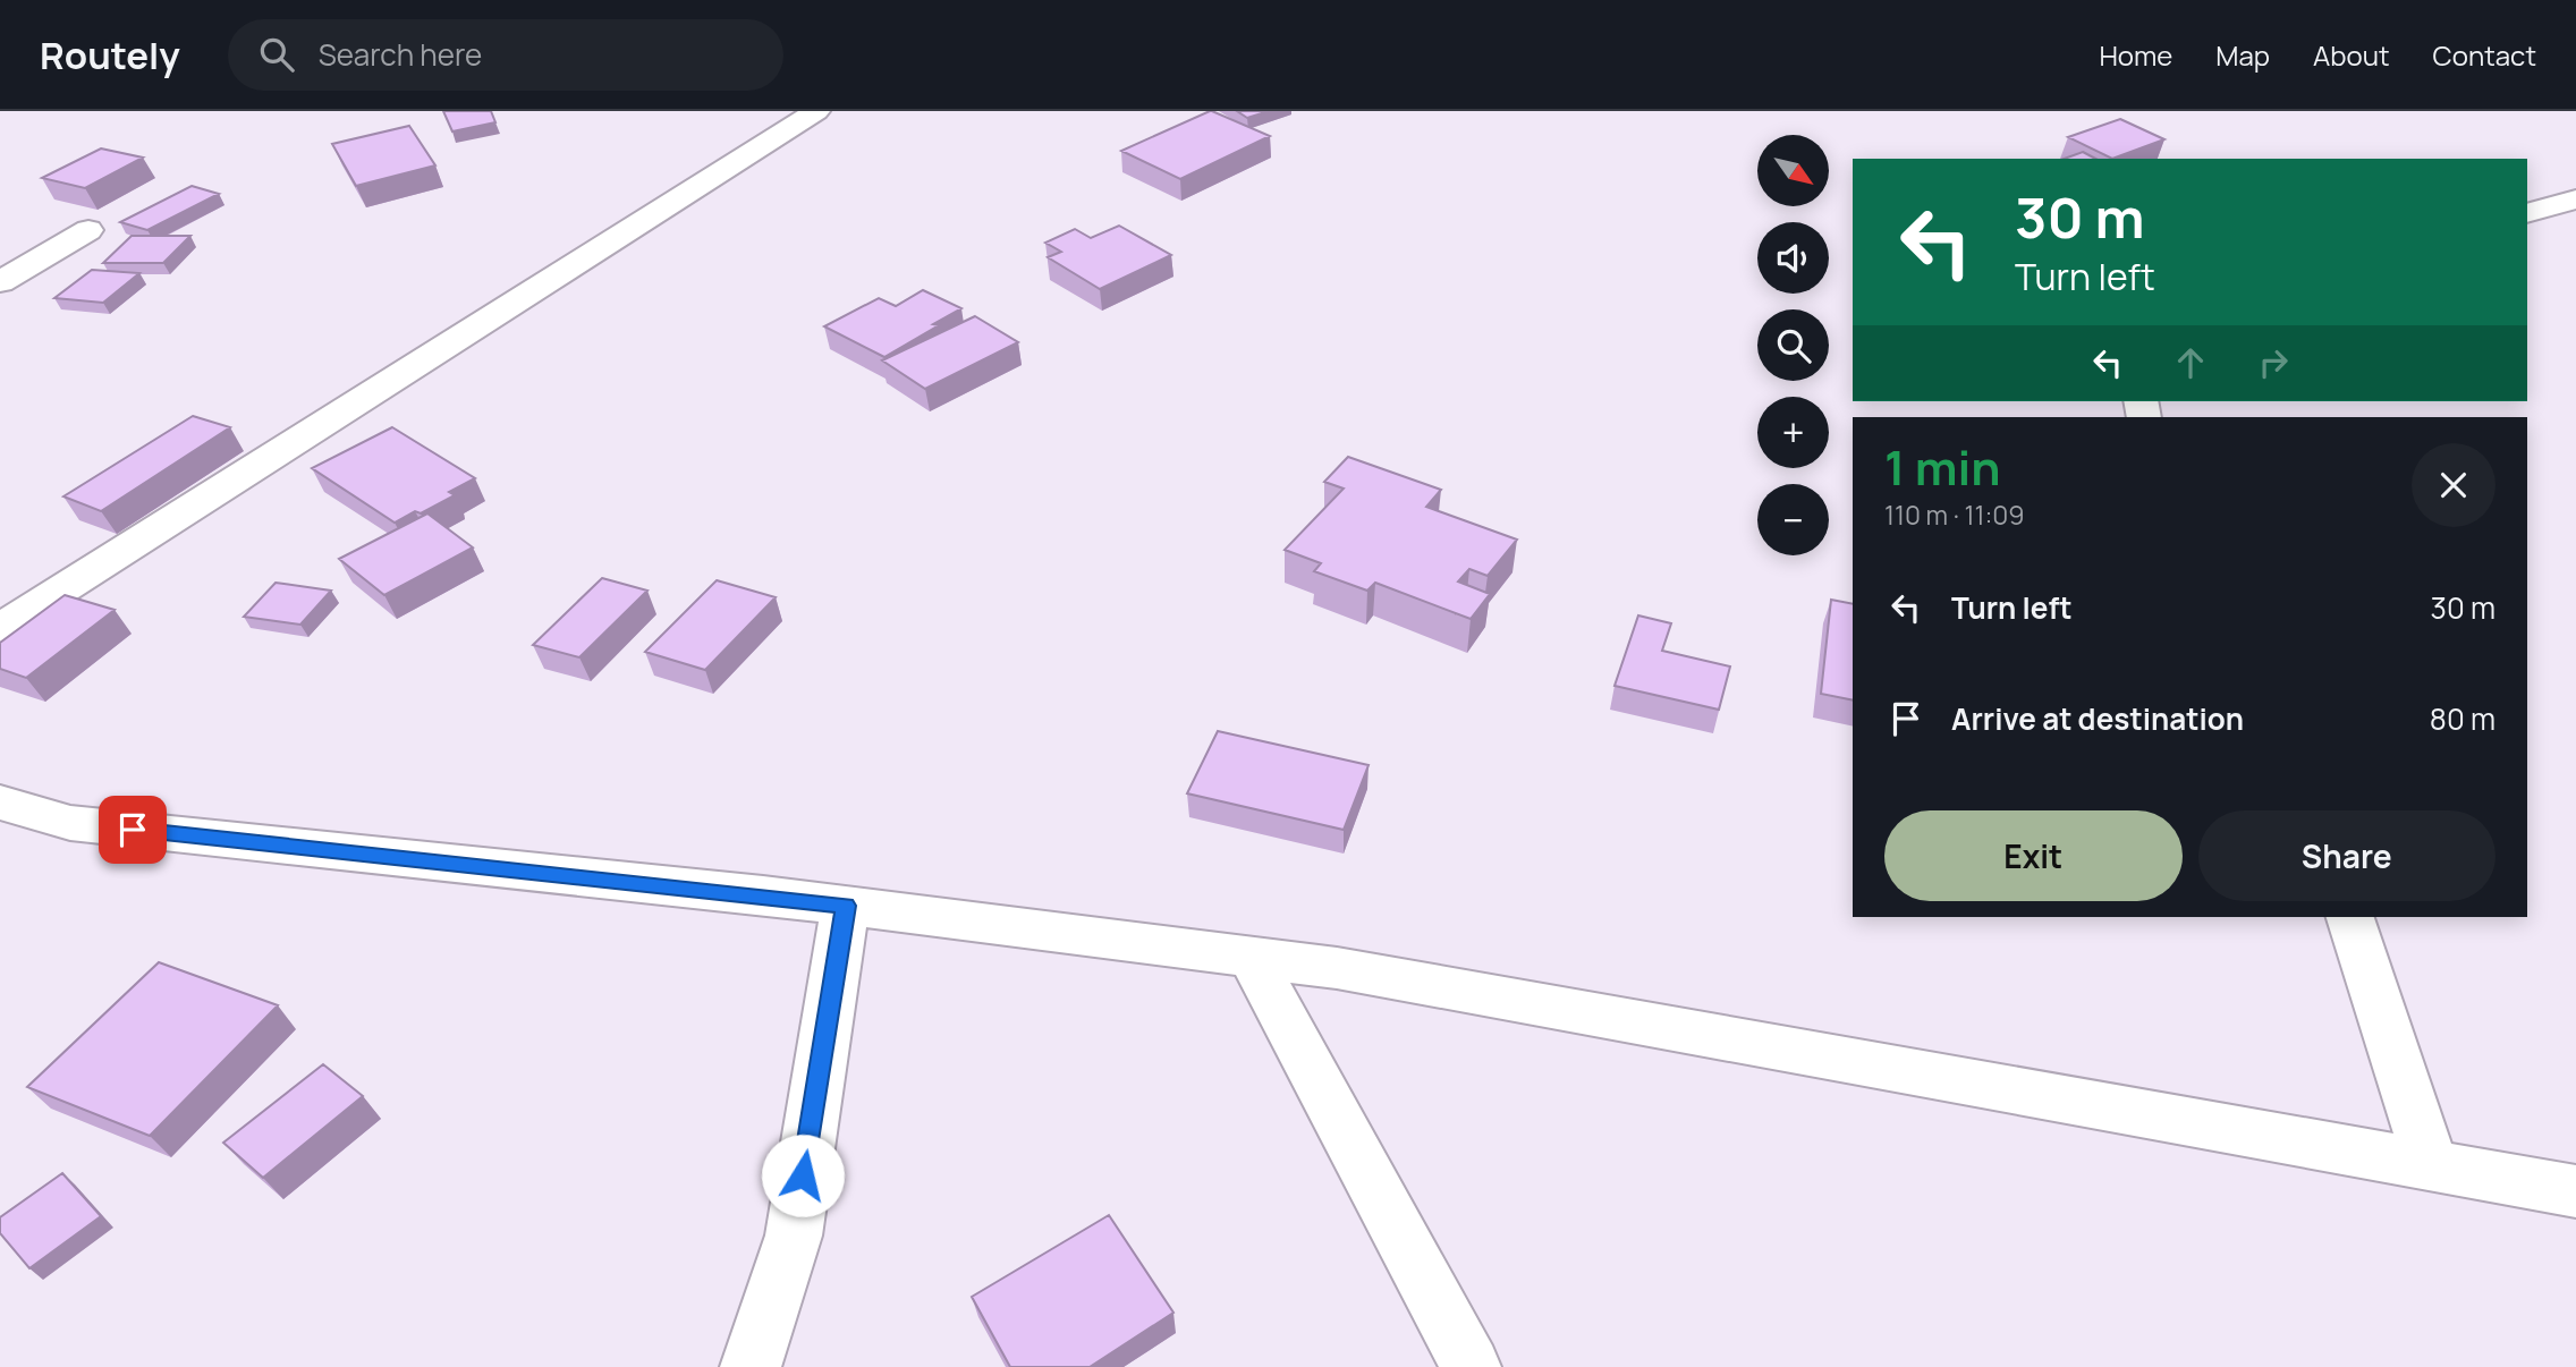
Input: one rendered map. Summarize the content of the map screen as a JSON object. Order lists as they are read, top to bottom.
{
  "north": "bottom right",
  "page": {
    "header": "Routely",
    "search": "Search here",
    "nav": [
      "Home",
      "Map",
      "About",
      "Contact"
    ],
    "map_buttons": ["+", "−"],
    "turn": ["30 m", "Turn left"],
    "heading": ["1 min", "110 m · 11:09"],
    "list": [
      {
        "name": "Turn left",
        "value": "30 m"
      },
      {
        "name": "Arrive at destination",
        "value": "80 m"
      }
    ],
    "buttons": ["Exit", "Share"]
  }
}
